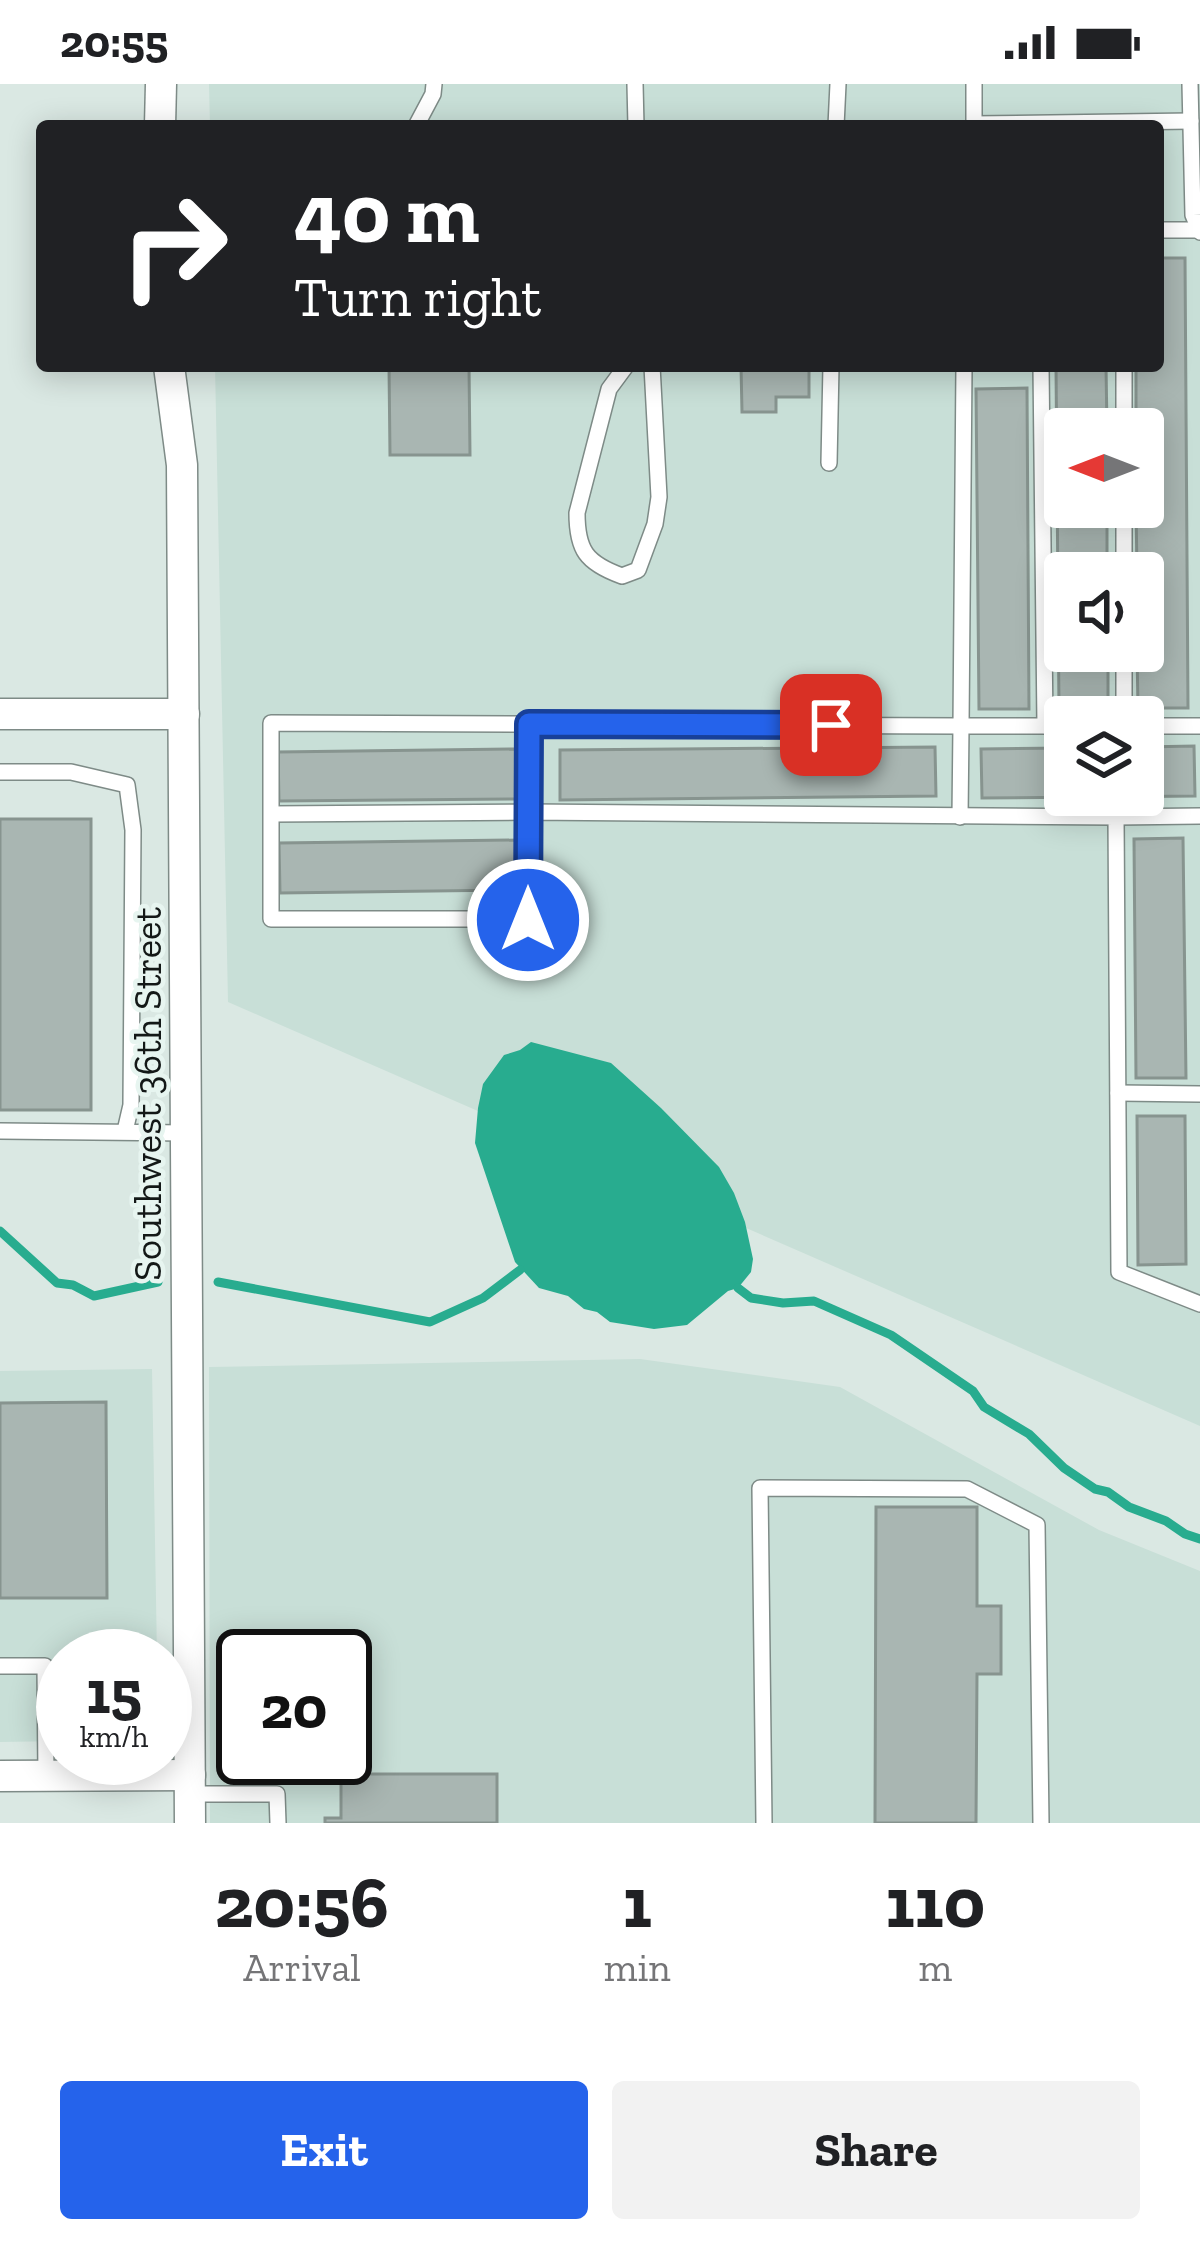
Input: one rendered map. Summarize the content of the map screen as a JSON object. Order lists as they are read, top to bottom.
{
  "streets": {
    "street": ["Southwest 36th Street"]
  },
  "north": "left",
  "page": {
    "status": "20:55",
    "turn": ["40 m", "Turn right"],
    "speed": "15 km/h",
    "limit": "20",
    "eta": [
      "20:56",
      "Arrival",
      "1",
      "min",
      "110",
      "m"
    ],
    "buttons": ["Exit", "Share"]
  }
}
